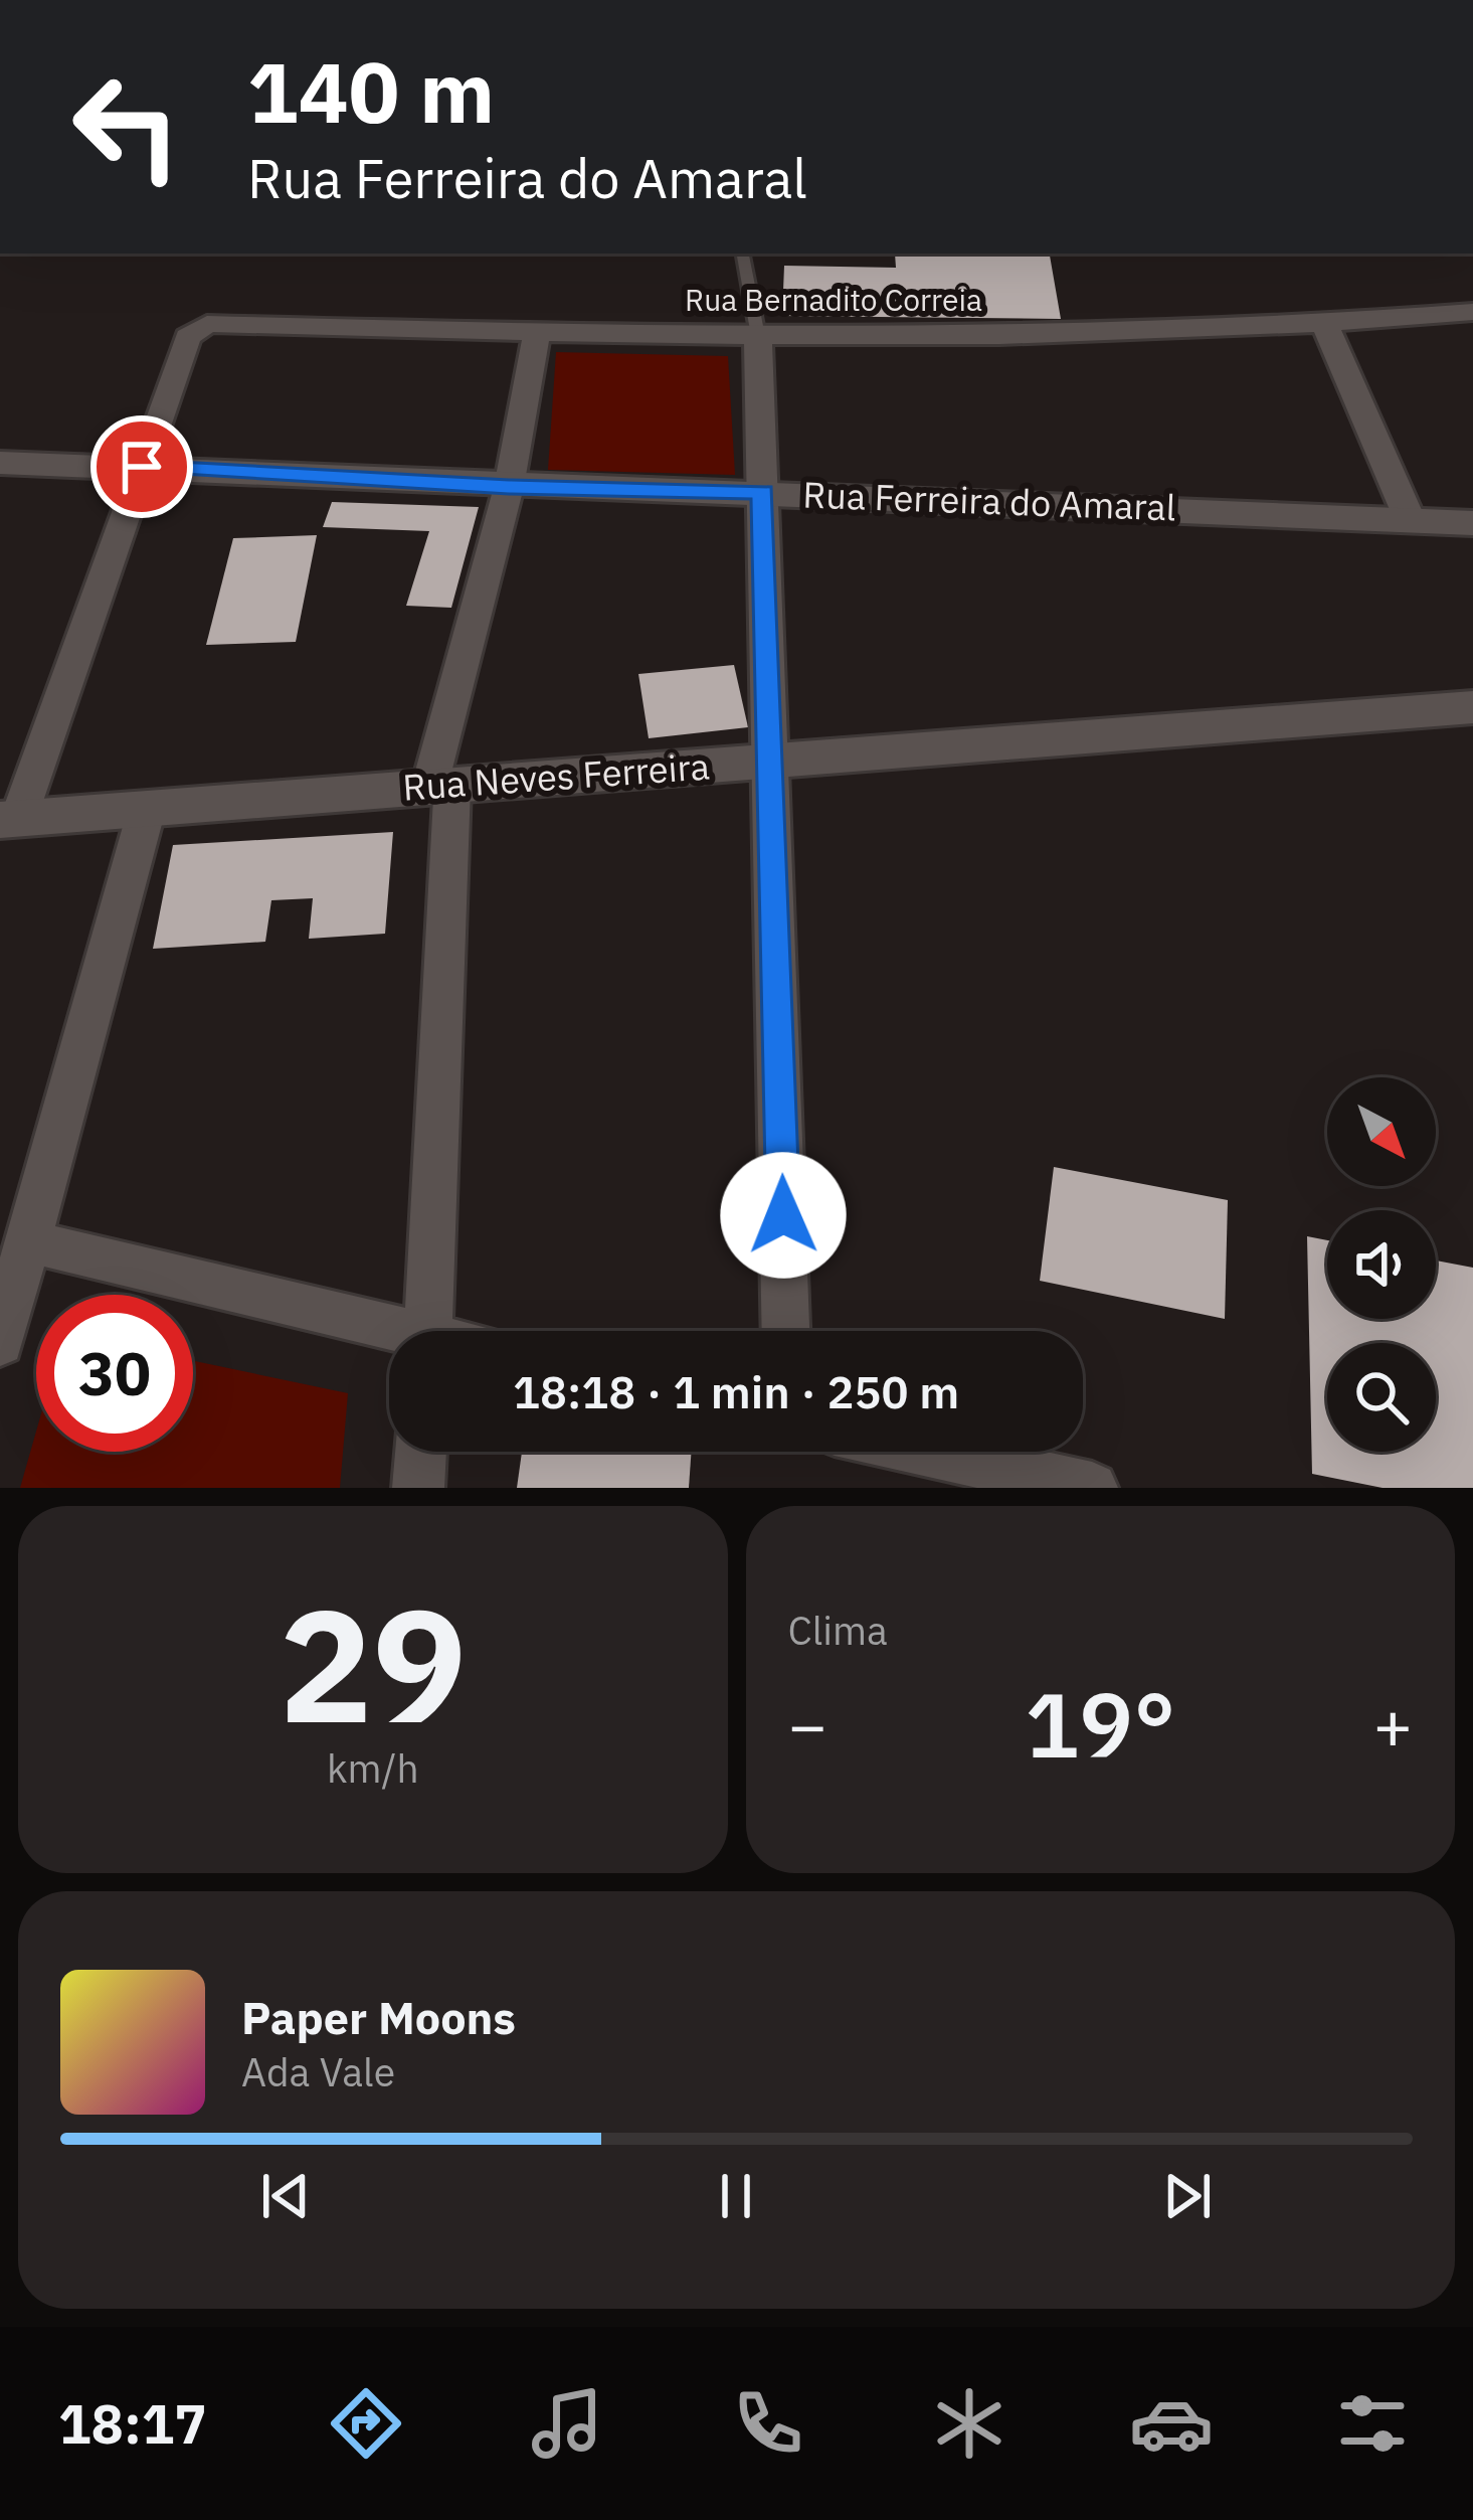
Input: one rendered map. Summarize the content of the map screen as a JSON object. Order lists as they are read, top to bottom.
{
  "streets": {
    "street": ["Rua Bernadito Correia", "Rua Ferreira do Amaral", "Rua Neves Ferreira"]
  },
  "crossings": [
    ["Rua Bernadito Correia", "Rua Ferreira do Amaral"]
  ],
  "north": "bottom right",
  "page": {
    "turn": ["140 m", "Rua Ferreira do Amaral"],
    "limit": "30",
    "trip": "18:18 · 1 min · 250 m",
    "tile": [
      ["29", "km/h"],
      "Clima"
    ],
    "heat": ["−", "19°", "+"],
    "song": ["Paper Moons", "Ada Vale"],
    "tabs": "18:17"
  }
}
